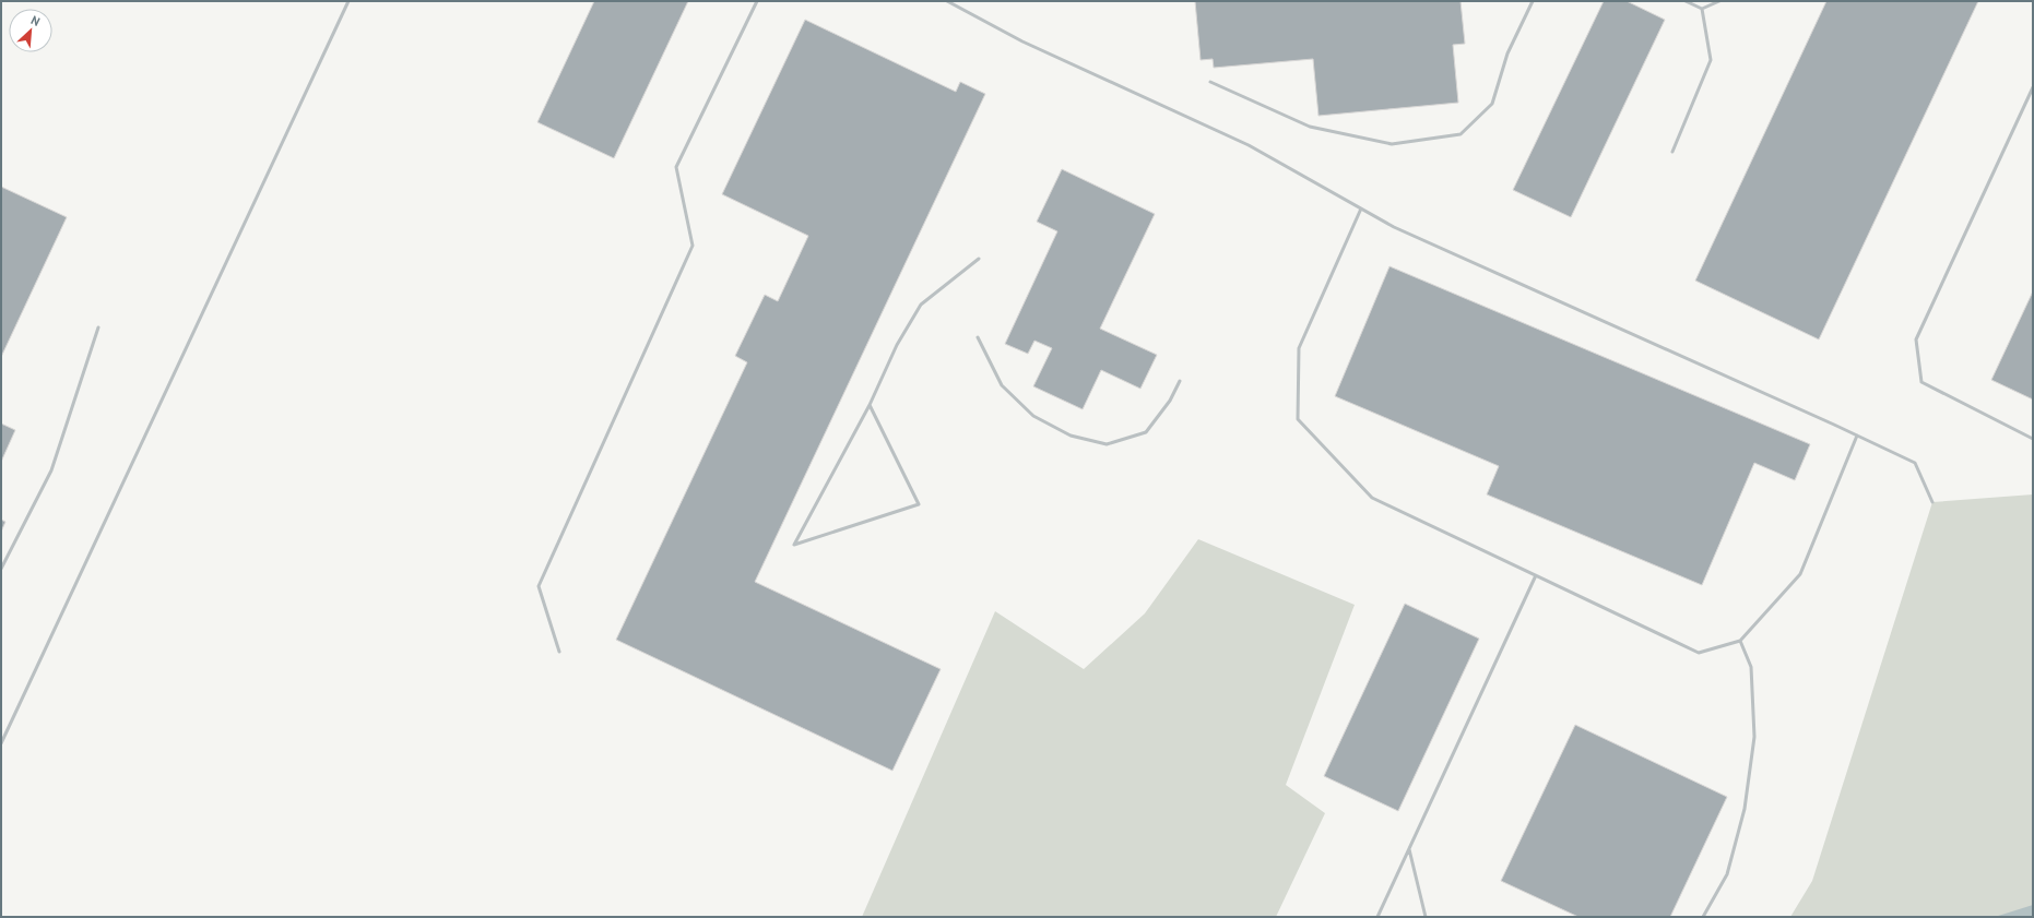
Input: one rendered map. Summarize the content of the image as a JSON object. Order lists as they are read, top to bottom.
{
  "north": "top right"
}
